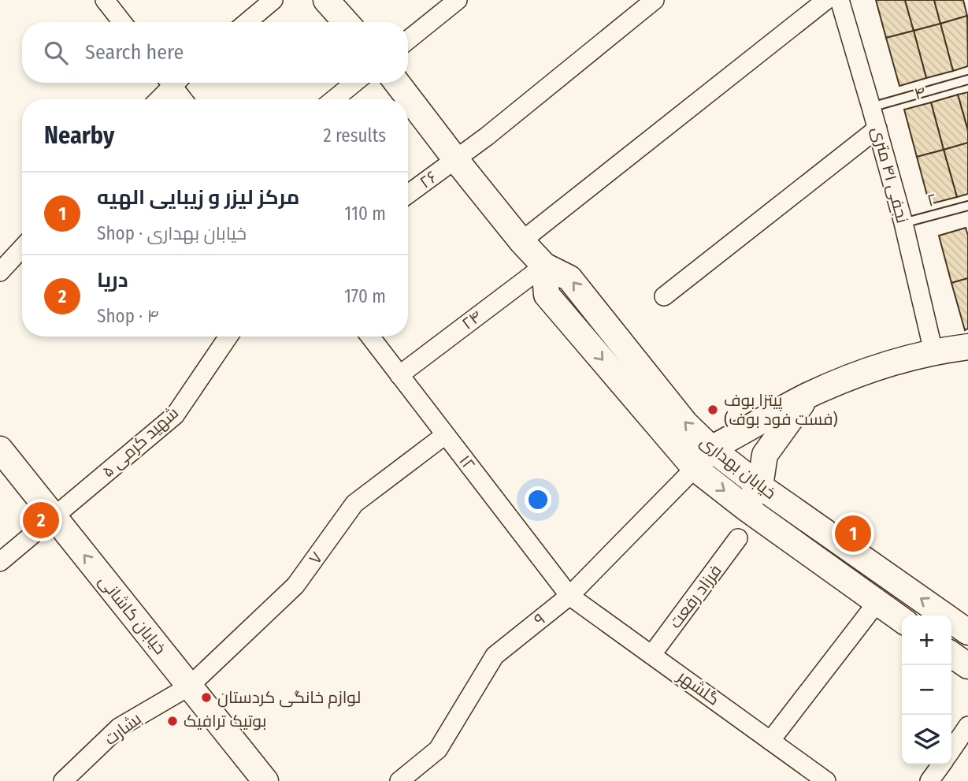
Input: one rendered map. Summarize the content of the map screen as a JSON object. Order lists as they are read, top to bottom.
{
  "streets": {
    "street": [
      "نجفی ۴۱ متری",
      "۲۶",
      "۲۴",
      "۵ شهید کرمی",
      "۱۲",
      "خیابان بهداری",
      "۷",
      "فرزاد رفعت",
      "خیابان کاشانی",
      "۹",
      "گلشهر",
      "بشارت"
    ],
    "lane": ["۴", "۲"]
  },
  "crossings": [
    ["۴", "نجفی ۴۱ متری"],
    ["نجفی ۴۱ متری", "۲"],
    ["۲۶", "خیابان بهداری"],
    ["۲۴", "۱۲"],
    ["۲۴", "خیابان بهداری"],
    ["۵ شهید کرمی", "خیابان کاشانی"],
    ["۱۲", "۷"],
    ["۱۲", "۹"],
    ["۱۲", "گلشهر"],
    ["خیابان بهداری", "۹"],
    ["۷", "خیابان کاشانی"],
    ["۷", "بشارت"],
    ["فرزاد رفعت", "گلشهر"],
    ["خیابان کاشانی", "بشارت"],
    ["۹", "گلشهر"]
  ],
  "one_way": ["خیابان کاشانی"],
  "places": ["پیتزا بوف (فست فود بوف)", "لوازم خانگی کردستان", "بوتیک ترافیک"],
  "page": {
    "search": "Search here",
    "heading": ["Nearby", "2 results"],
    "list": [
      {
        "mark": "1",
        "name": "مرکز لیزر و زیبایی الهیه",
        "note": "Shop · خیابان بهداری",
        "value": "110 m"
      },
      {
        "mark": "2",
        "name": "دریا",
        "note": "Shop · ۴",
        "value": "170 m"
      }
    ],
    "pins": ["2", "1"],
    "map_buttons": ["+", "−"]
  }
}
